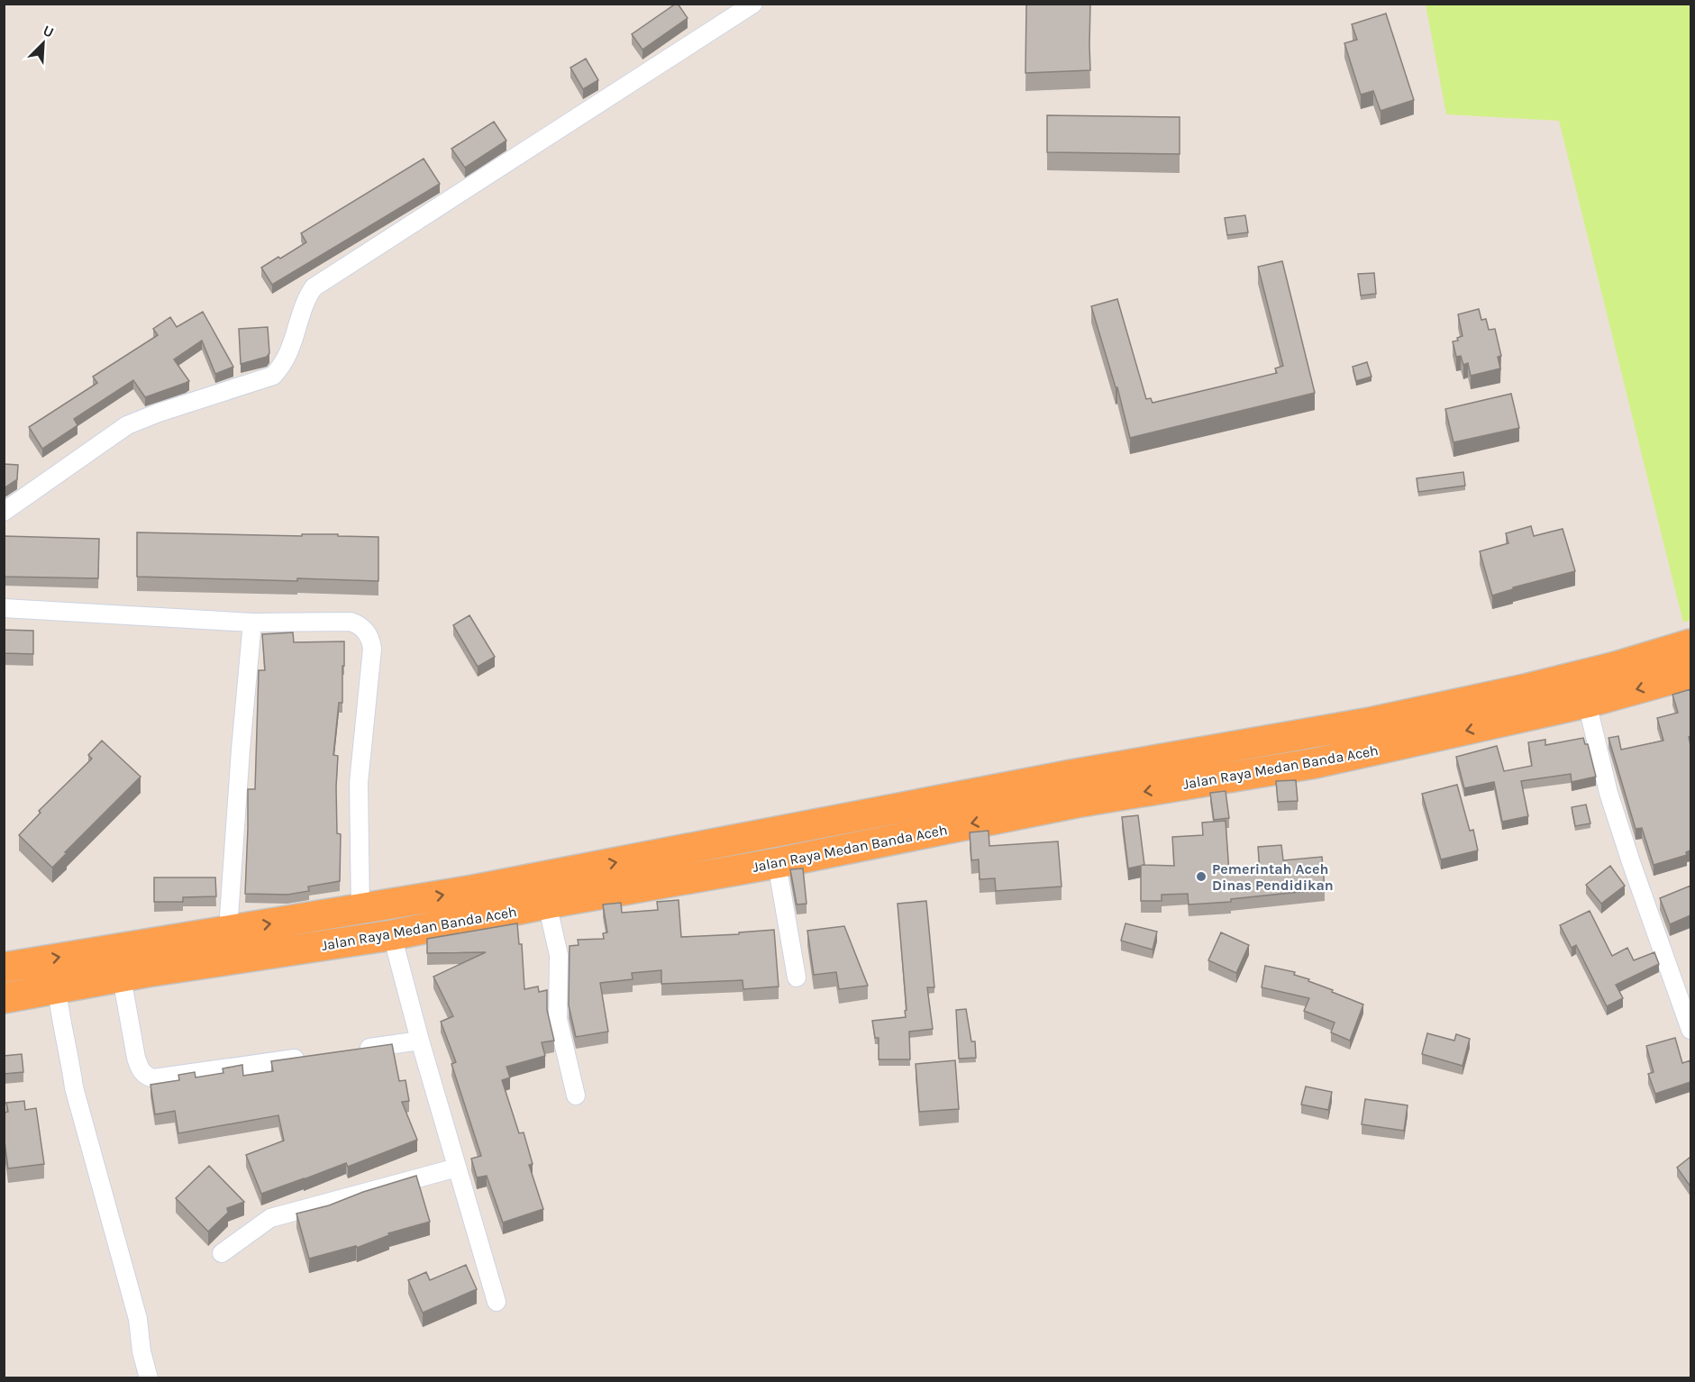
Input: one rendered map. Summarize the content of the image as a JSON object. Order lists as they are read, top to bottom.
{
  "streets": {
    "highway": ["Jalan Raya Medan Banda Aceh"]
  },
  "places": ["Pemerintah Aceh Dinas Pendidikan"],
  "north": "top right"
}
